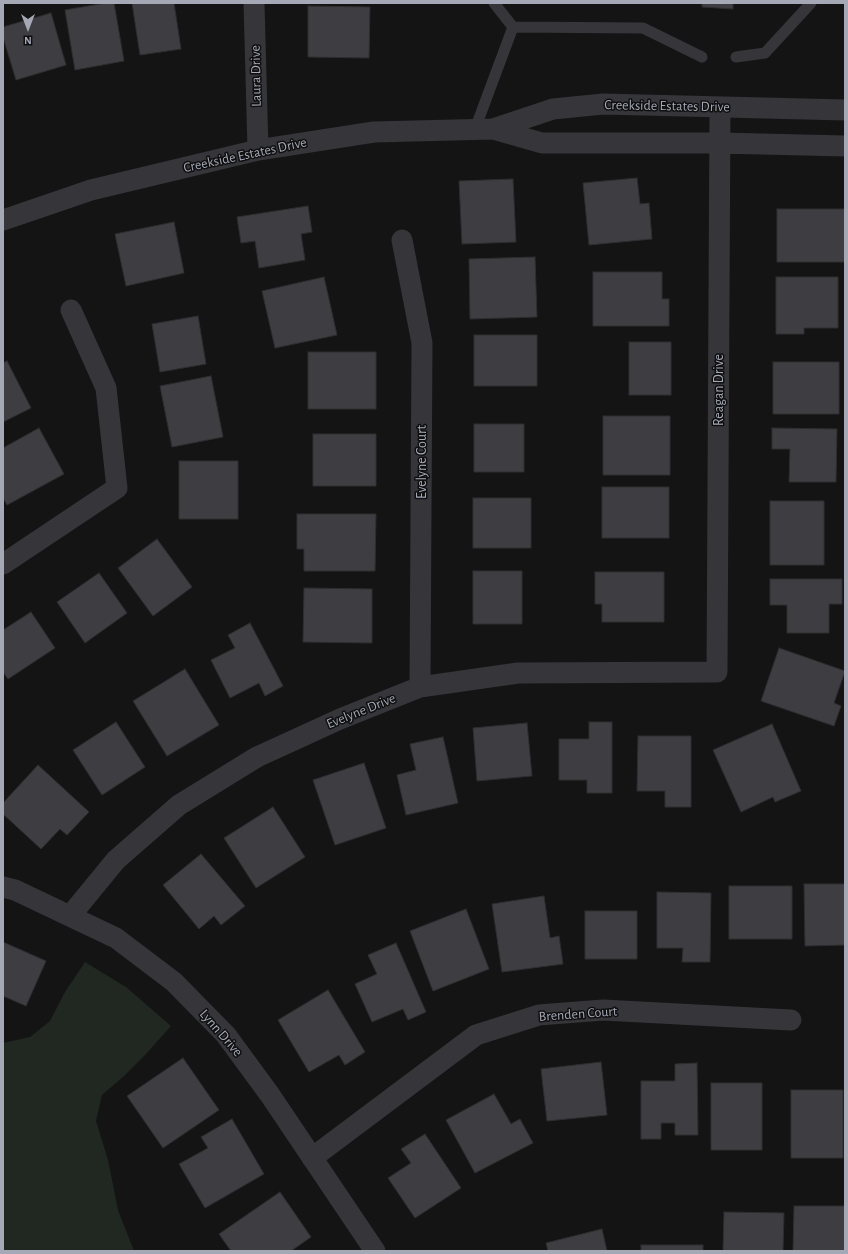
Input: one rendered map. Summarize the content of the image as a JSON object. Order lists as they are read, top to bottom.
{
  "streets": {
    "street": [
      "Laura Drive",
      "Creekside Estates Drive",
      "Reagan Drive",
      "Evelyne Court",
      "Evelyne Drive",
      "Brenden Court",
      "Lynn Drive"
    ]
  },
  "crossings": [
    ["Laura Drive", "Creekside Estates Drive"],
    ["Creekside Estates Drive", "Reagan Drive"],
    ["Reagan Drive", "Evelyne Drive"],
    ["Evelyne Court", "Evelyne Drive"],
    ["Evelyne Drive", "Lynn Drive"],
    ["Brenden Court", "Lynn Drive"]
  ],
  "north": "bottom"
}
